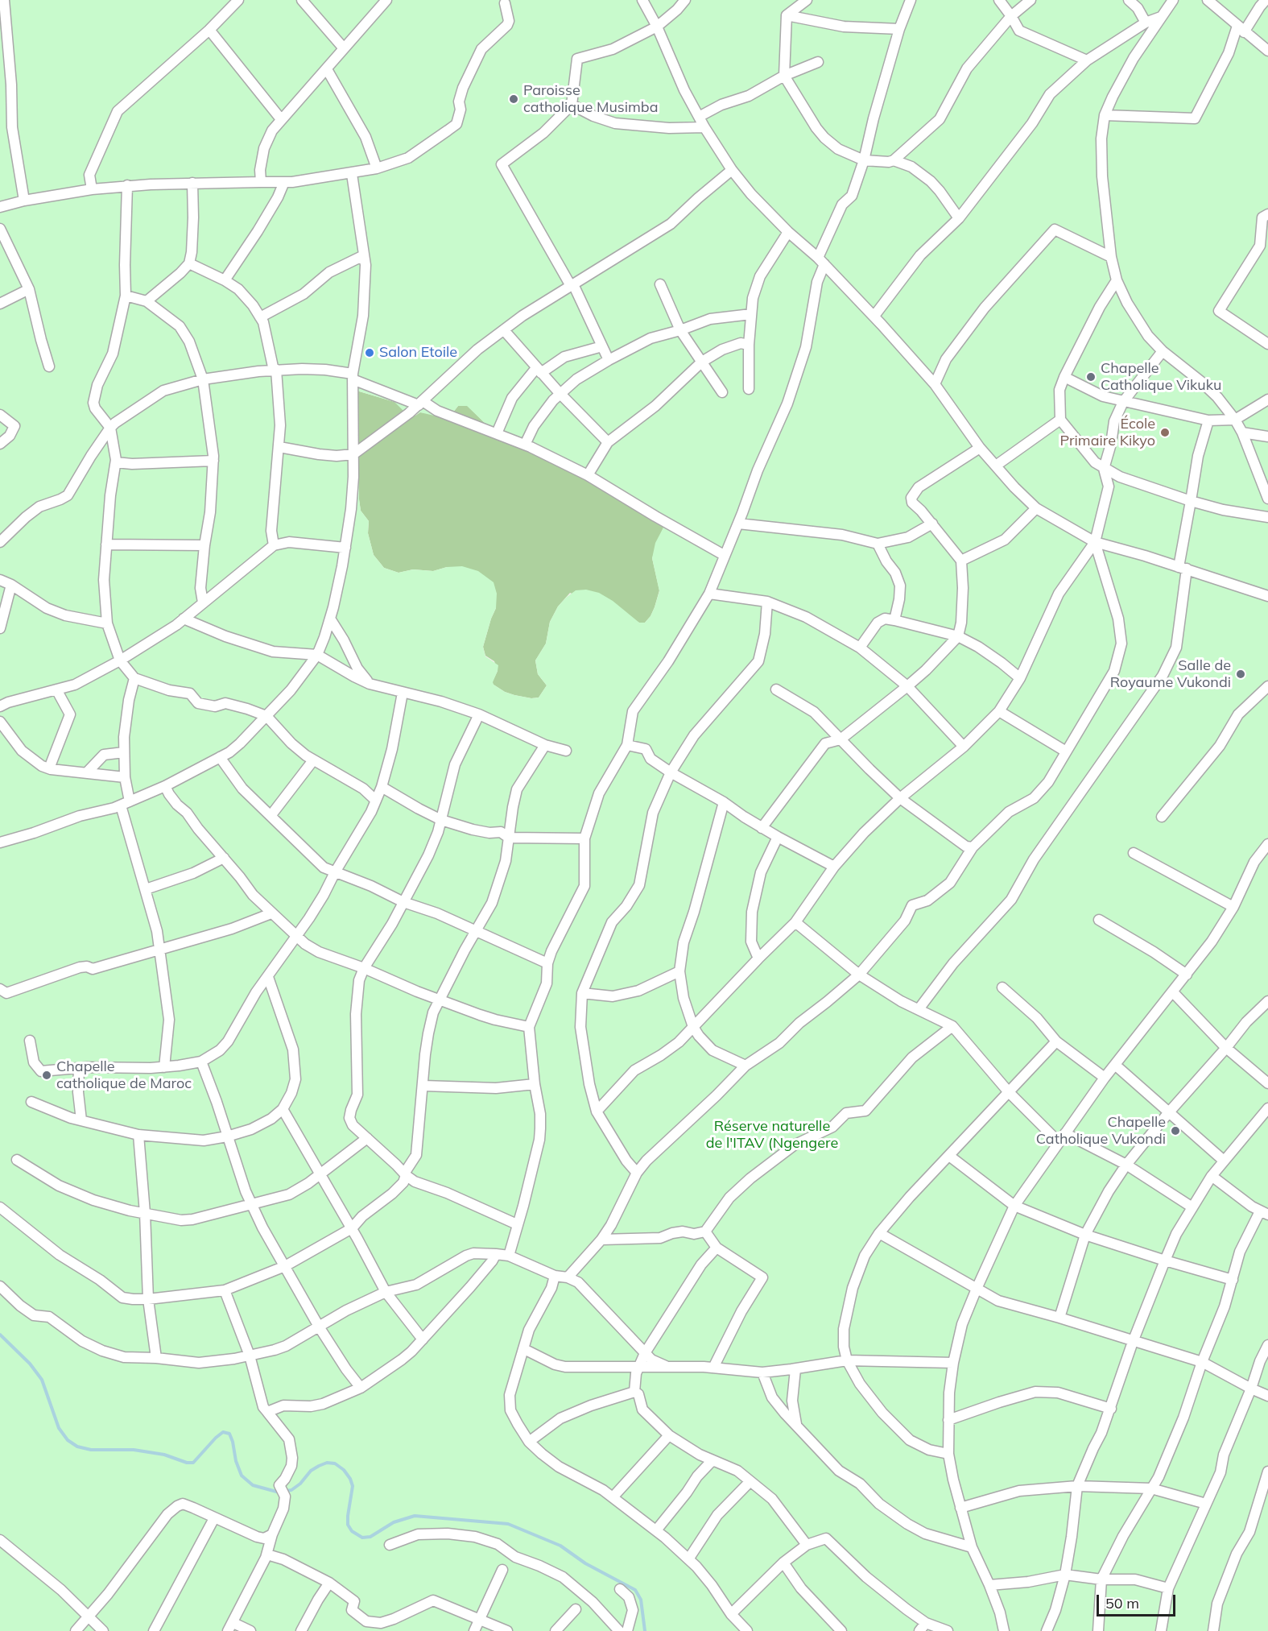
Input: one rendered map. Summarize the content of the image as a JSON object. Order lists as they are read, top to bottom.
{
  "parks": ["Réserve naturelle de l'ITAV (Ngengere"],
  "places": [
    "Paroisse catholique Musimba",
    "Salon Etoile",
    "Chapelle Catholique Vikuku",
    "École Primaire Kikyo",
    "Salle de Royaume Vukondi",
    "Chapelle catholique de Maroc",
    "Chapelle Catholique Vukondi"
  ],
  "scale_bar": "50 m"
}
